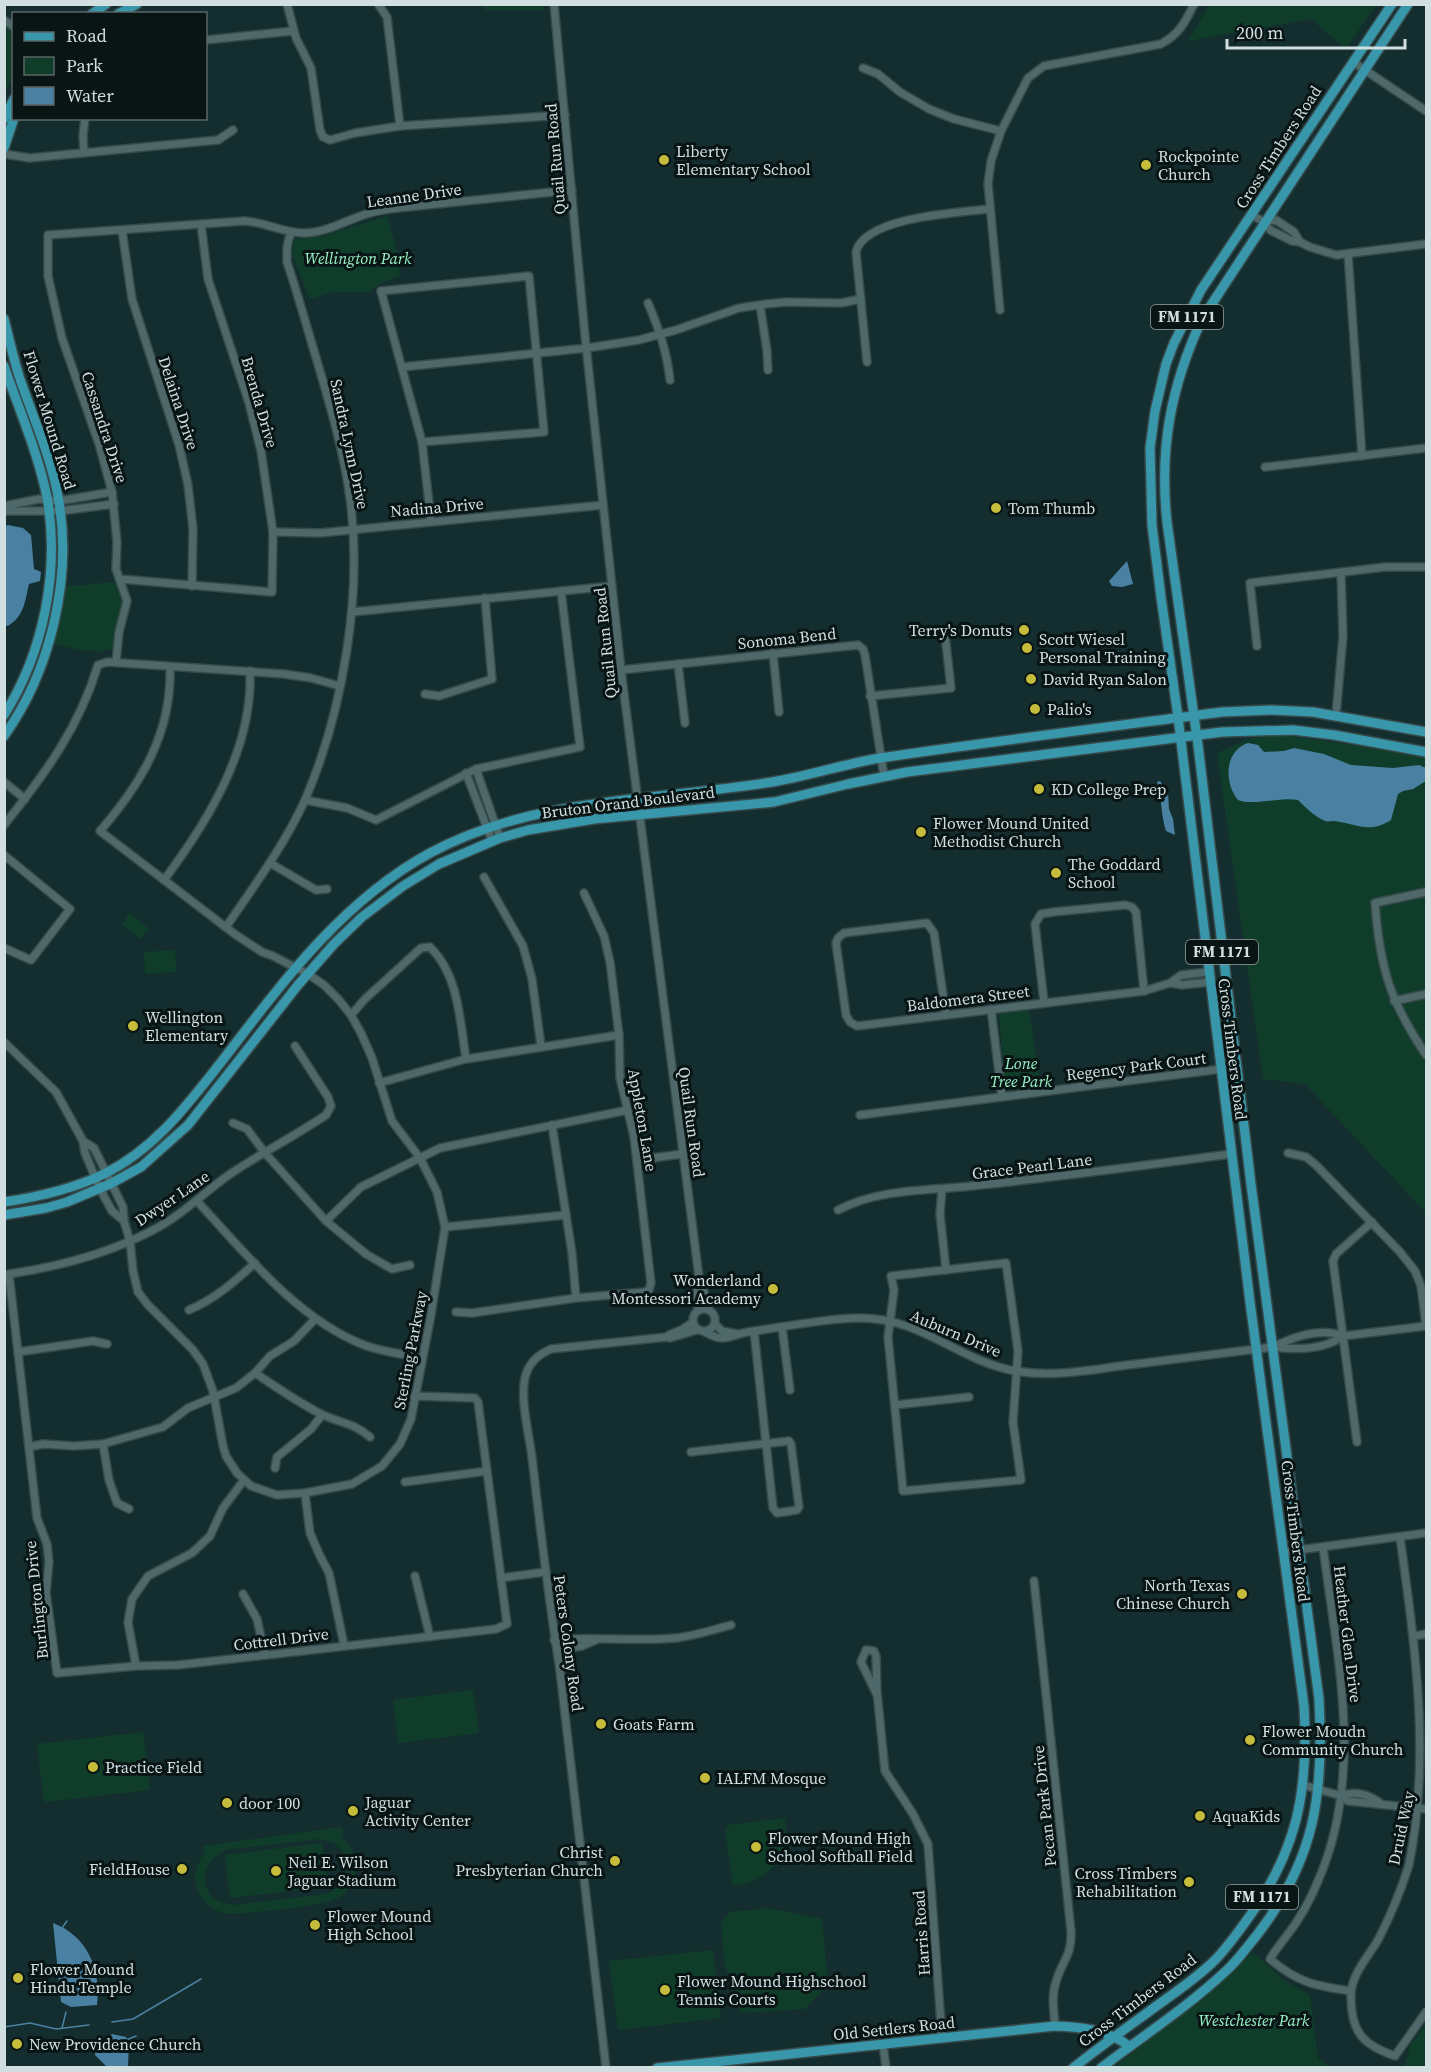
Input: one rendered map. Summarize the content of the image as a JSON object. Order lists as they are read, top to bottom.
{
  "streets": {
    "main road": [
      "Cross Timbers Road",
      "FM 1171",
      "Flower Mound Road",
      "Bruton Orand Boulevard",
      "Old Settlers Road"
    ],
    "street": [
      "Quail Run Road",
      "Leanne Drive",
      "Brenda Drive",
      "Delaina Drive",
      "Cassandra Drive",
      "Sandra Lynn Drive",
      "Nadina Drive",
      "Sonoma Bend",
      "Baldomera Street",
      "Regency Park Court",
      "Appleton Lane",
      "Grace Pearl Lane",
      "Dwyer Lane",
      "Auburn Drive",
      "Sterling Parkway",
      "Burlington Drive",
      "Heather Glen Drive",
      "Cottrell Drive",
      "Peters Colony Road",
      "Pecan Park Drive",
      "Druid Way",
      "Harris Road"
    ]
  },
  "crossings": [
    ["Cross Timbers Road", "Bruton Orand Boulevard"],
    ["Cross Timbers Road", "Baldomera Street"],
    ["Cross Timbers Road", "Regency Park Court"],
    ["Cross Timbers Road", "Grace Pearl Lane"],
    ["Cross Timbers Road", "Auburn Drive"],
    ["Cross Timbers Road", "Old Settlers Road"],
    ["Quail Run Road", "Leanne Drive"],
    ["Quail Run Road", "Nadina Drive"],
    ["Quail Run Road", "Sonoma Bend"],
    ["Quail Run Road", "Bruton Orand Boulevard"],
    ["Quail Run Road", "Auburn Drive"],
    ["Quail Run Road", "Peters Colony Road"],
    ["Leanne Drive", "Brenda Drive"],
    ["Leanne Drive", "Delaina Drive"],
    ["Leanne Drive", "Cassandra Drive"],
    ["Leanne Drive", "Sandra Lynn Drive"],
    ["Brenda Drive", "Delaina Drive"],
    ["Brenda Drive", "Nadina Drive"],
    ["Sandra Lynn Drive", "Nadina Drive"],
    ["Sandra Lynn Drive", "Sterling Parkway"],
    ["Sonoma Bend", "Bruton Orand Boulevard"],
    ["Bruton Orand Boulevard", "Sterling Parkway"],
    ["Dwyer Lane", "Sterling Parkway"],
    ["Dwyer Lane", "Burlington Drive"],
    ["Auburn Drive", "Peters Colony Road"],
    ["Burlington Drive", "Cottrell Drive"],
    ["Heather Glen Drive", "Druid Way"],
    ["Pecan Park Drive", "Old Settlers Road"],
    ["Harris Road", "Old Settlers Road"]
  ],
  "parks": ["Wellington Park", "Lone Tree Park", "Westchester Park"],
  "places": [
    "Liberty Elementary School",
    "Rockpointe Church",
    "Tom Thumb",
    "Terry's Donuts",
    "Scott Wiesel Personal Training",
    "David Ryan Salon",
    "Palio's",
    "KD College Prep",
    "Flower Mound United Methodist Church",
    "The Goddard School",
    "Wellington Elementary",
    "Wonderland Montessori Academy",
    "North Texas Chinese Church",
    "Goats Farm",
    "Flower Moudn Community Church",
    "Practice Field",
    "IALFM Mosque",
    "door 100",
    "Jaguar Activity Center",
    "AquaKids",
    "Flower Mound High School Softball Field",
    "Christ Presbyterian Church",
    "FieldHouse",
    "Neil E. Wilson Jaguar Stadium",
    "Cross Timbers Rehabilitation",
    "Flower Mound High School",
    "Flower Mound Hindu Temple",
    "Flower Mound Highschool Tennis Courts",
    "New Providence Church"
  ],
  "legend": ["Road", "Park", "Water"],
  "scale_bar": "200 m"
}
